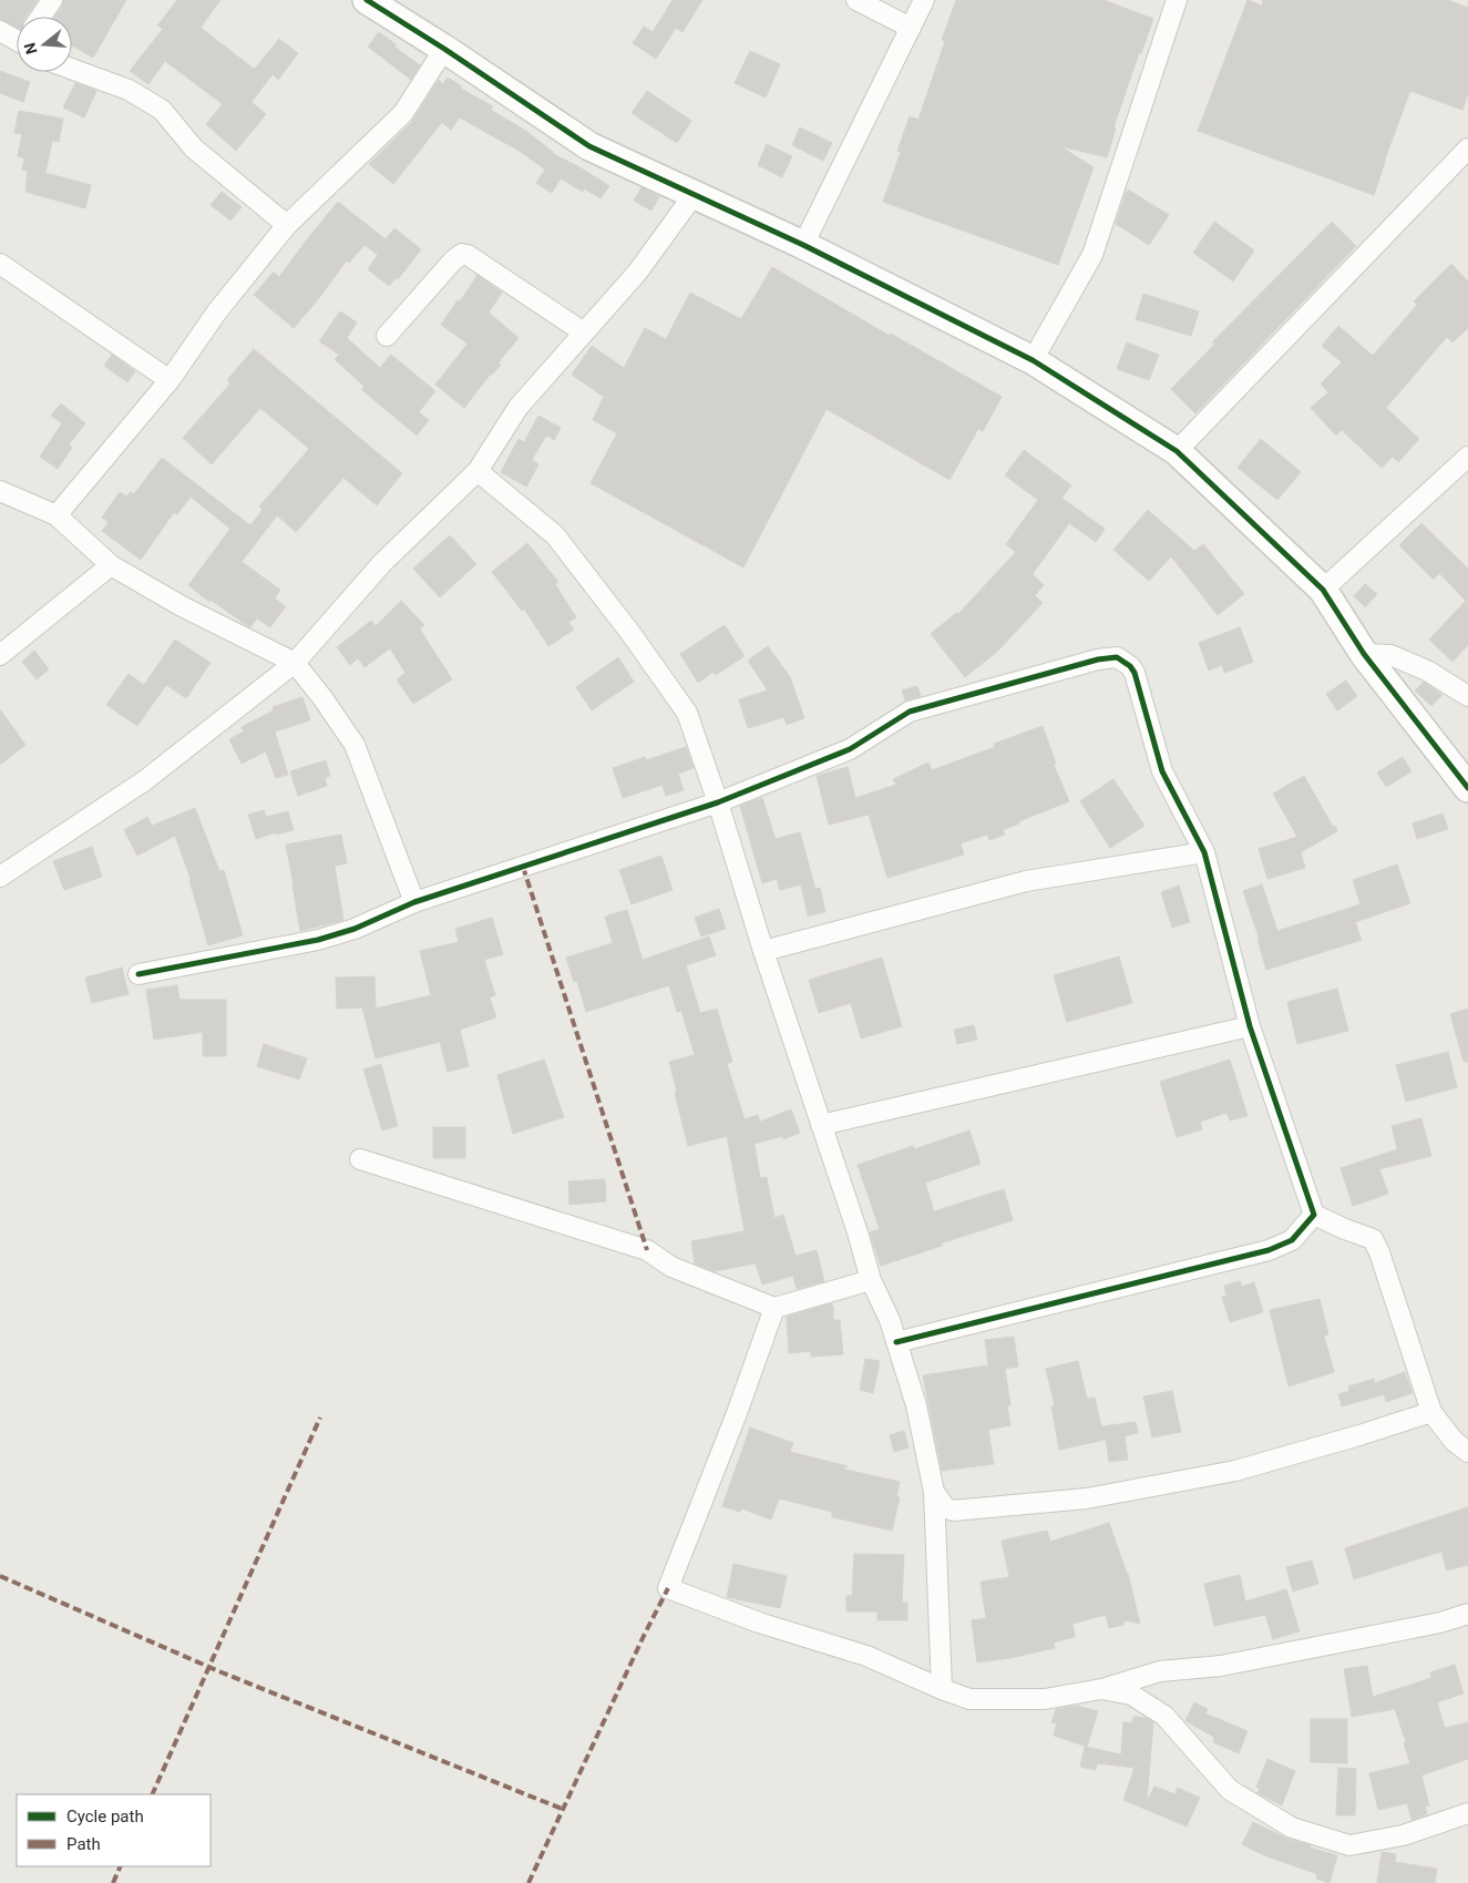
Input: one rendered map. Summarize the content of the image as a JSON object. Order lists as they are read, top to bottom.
{
  "legend": ["Cycle path", "Path"],
  "north": "left"
}
